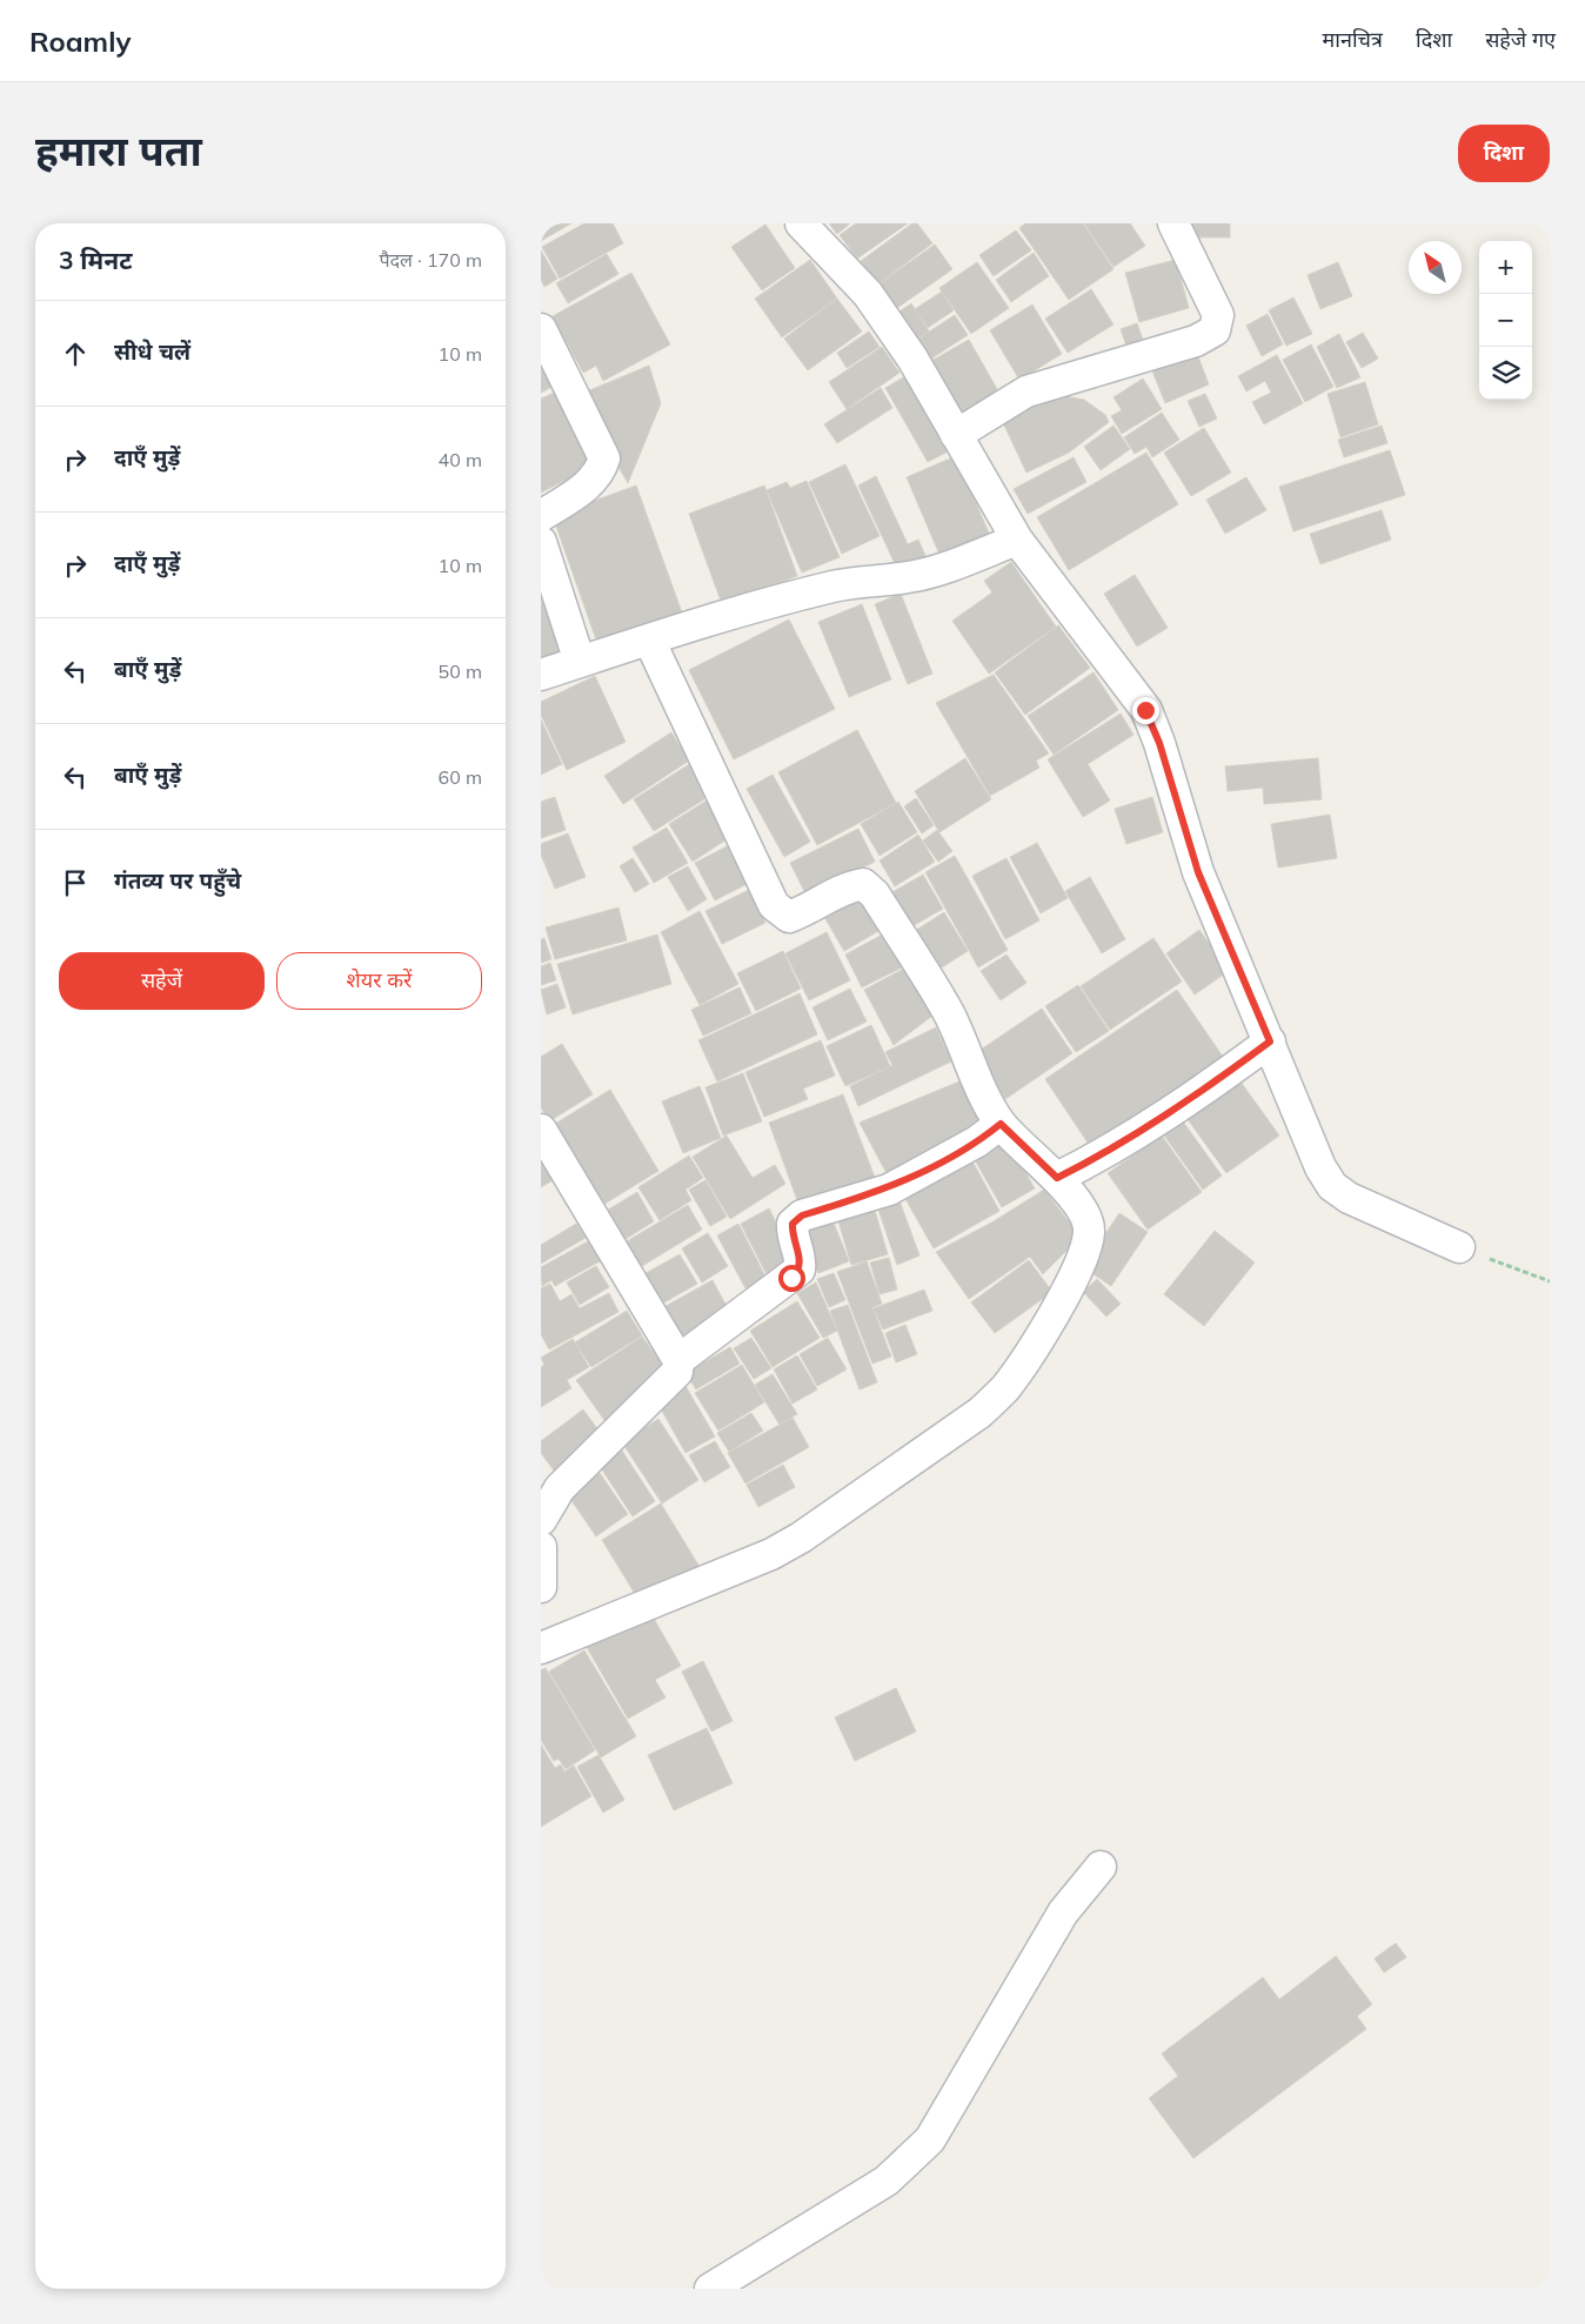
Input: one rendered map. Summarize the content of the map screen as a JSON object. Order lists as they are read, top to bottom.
{
  "north": "top left",
  "page": {
    "header": "Roamly",
    "nav": ["मानचित्र", "दिशा", "सहेजे गए"],
    "title": "हमारा पता",
    "buttons": [
      "दिशा",
      ["सहेजें", "शेयर करें"]
    ],
    "heading": ["3 मिनट", "पैदल · 170 m"],
    "map_buttons": ["+", "−"],
    "list": [
      ["सीधे चलें", "10 m"],
      ["दाएँ मुड़ें", "40 m"],
      ["दाएँ मुड़ें", "10 m"],
      ["बाएँ मुड़ें", "50 m"],
      ["बाएँ मुड़ें", "60 m"],
      "गंतव्य पर पहुँचे"
    ]
  }
}
